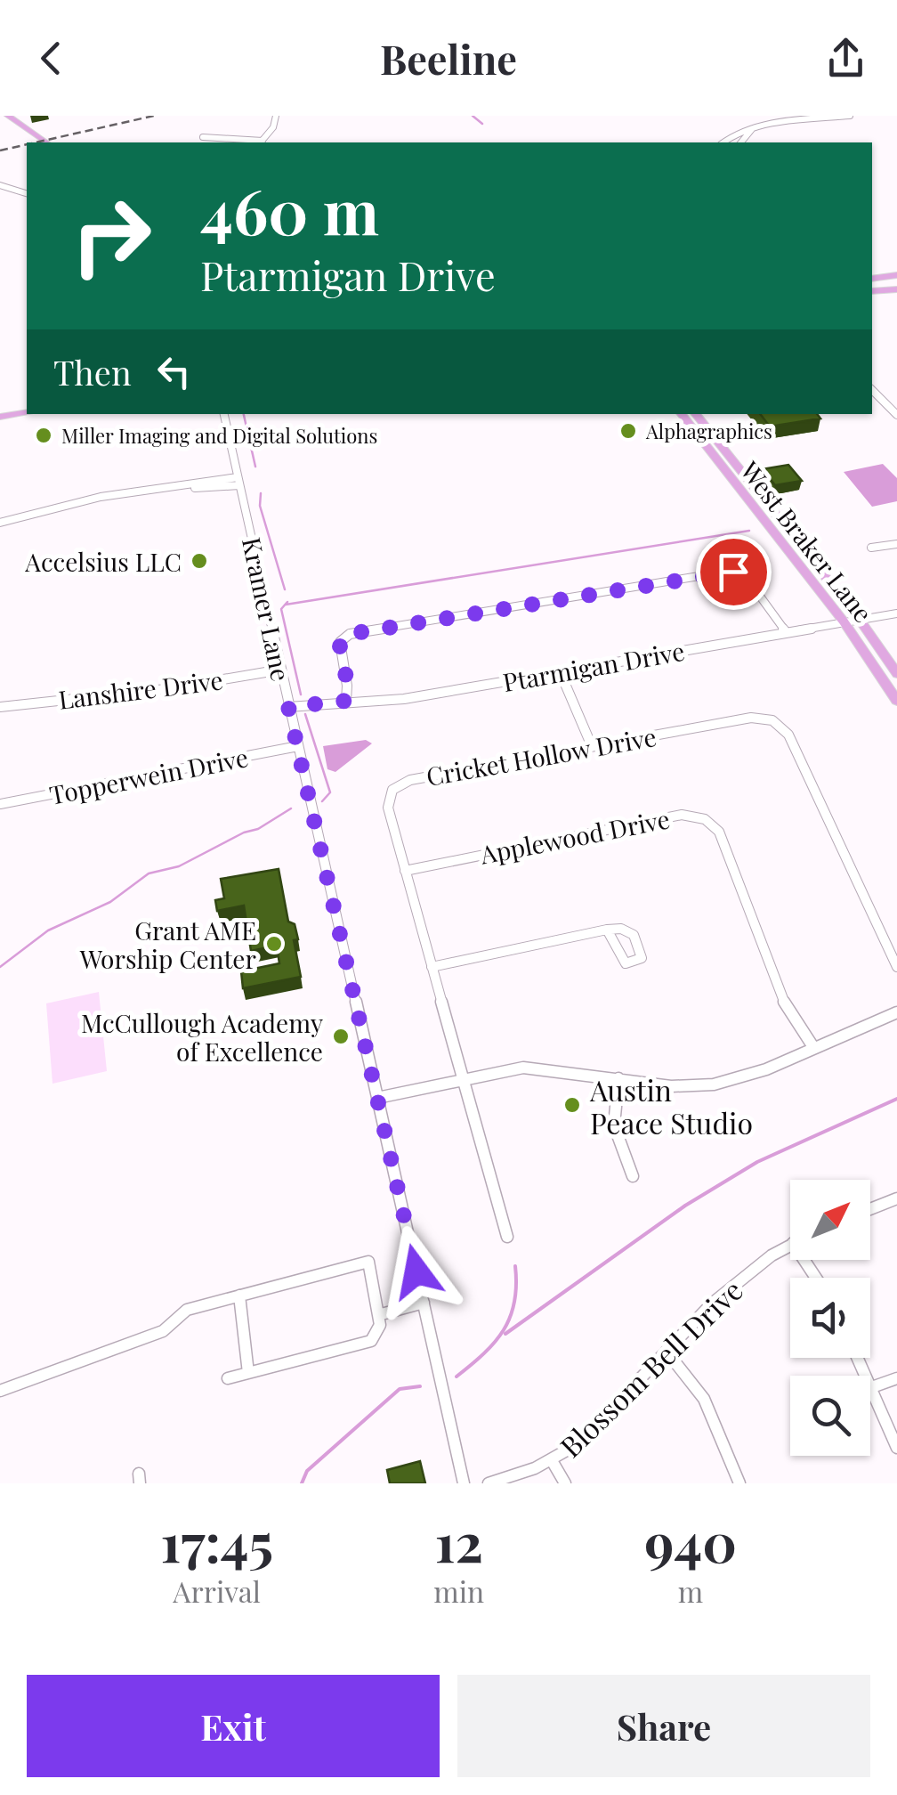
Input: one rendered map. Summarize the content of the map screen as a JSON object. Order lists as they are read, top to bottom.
{
  "streets": {
    "main road": ["West Braker Lane"],
    "street": [
      "Kramer Lane",
      "Ptarmigan Drive",
      "Lanshire Drive",
      "Cricket Hollow Drive",
      "Topperwein Drive",
      "Applewood Drive",
      "Blossom Bell Drive"
    ]
  },
  "crossings": [
    ["West Braker Lane", "Ptarmigan Drive"],
    ["Kramer Lane", "Ptarmigan Drive"],
    ["Kramer Lane", "Lanshire Drive"],
    ["Kramer Lane", "Topperwein Drive"],
    ["Cricket Hollow Drive", "Applewood Drive"]
  ],
  "places": [
    "Alphagraphics",
    "Miller Imaging and Digital Solutions",
    "Accelsius LLC",
    "Grant AME Worship Center",
    "McCullough Academy of Excellence",
    "Austin Peace Studio"
  ],
  "north": "top right",
  "page": {
    "header": "Beeline",
    "turn": ["460 m", "Ptarmigan Drive"],
    "then": "Then",
    "eta": [
      "17:45",
      "Arrival",
      "12",
      "min",
      "940",
      "m"
    ],
    "buttons": ["Exit", "Share"]
  }
}
